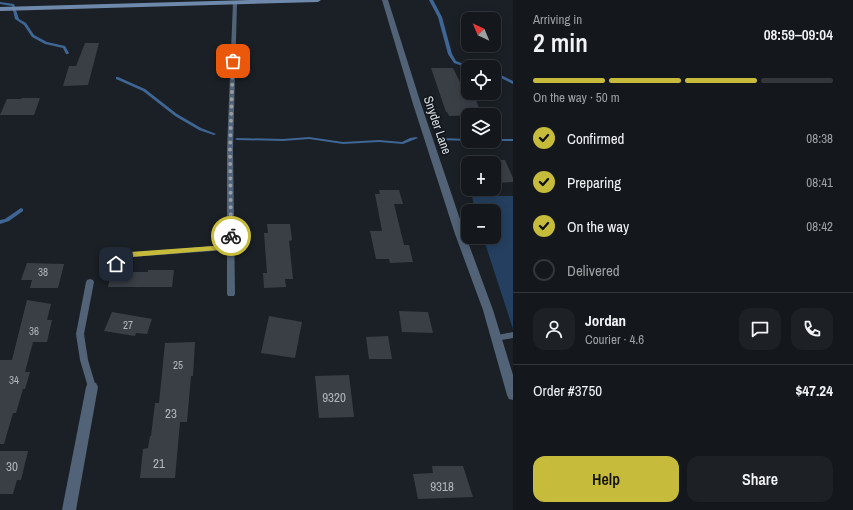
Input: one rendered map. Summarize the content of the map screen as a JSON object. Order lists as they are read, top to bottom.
{
  "streets": {
    "street": ["Snyder Lane"]
  },
  "house_numbers": [
    "38",
    "27",
    "36",
    "25",
    "34",
    "9320",
    "23",
    "21",
    "30",
    "9318"
  ],
  "north": "top left",
  "page": {
    "heading": ["2 min", "Arriving in", "08:59–09:04"],
    "panel": [
      "Jordan",
      "Courier · 4.6",
      "Order #3750",
      "$47.24"
    ],
    "map_buttons": ["+", "−"],
    "bar": "On the way · 50 m",
    "list": [
      ["Confirmed", "08:38"],
      ["Preparing", "08:41"],
      ["On the way", "08:42"],
      "Delivered"
    ],
    "buttons": ["Help", "Share"]
  }
}
